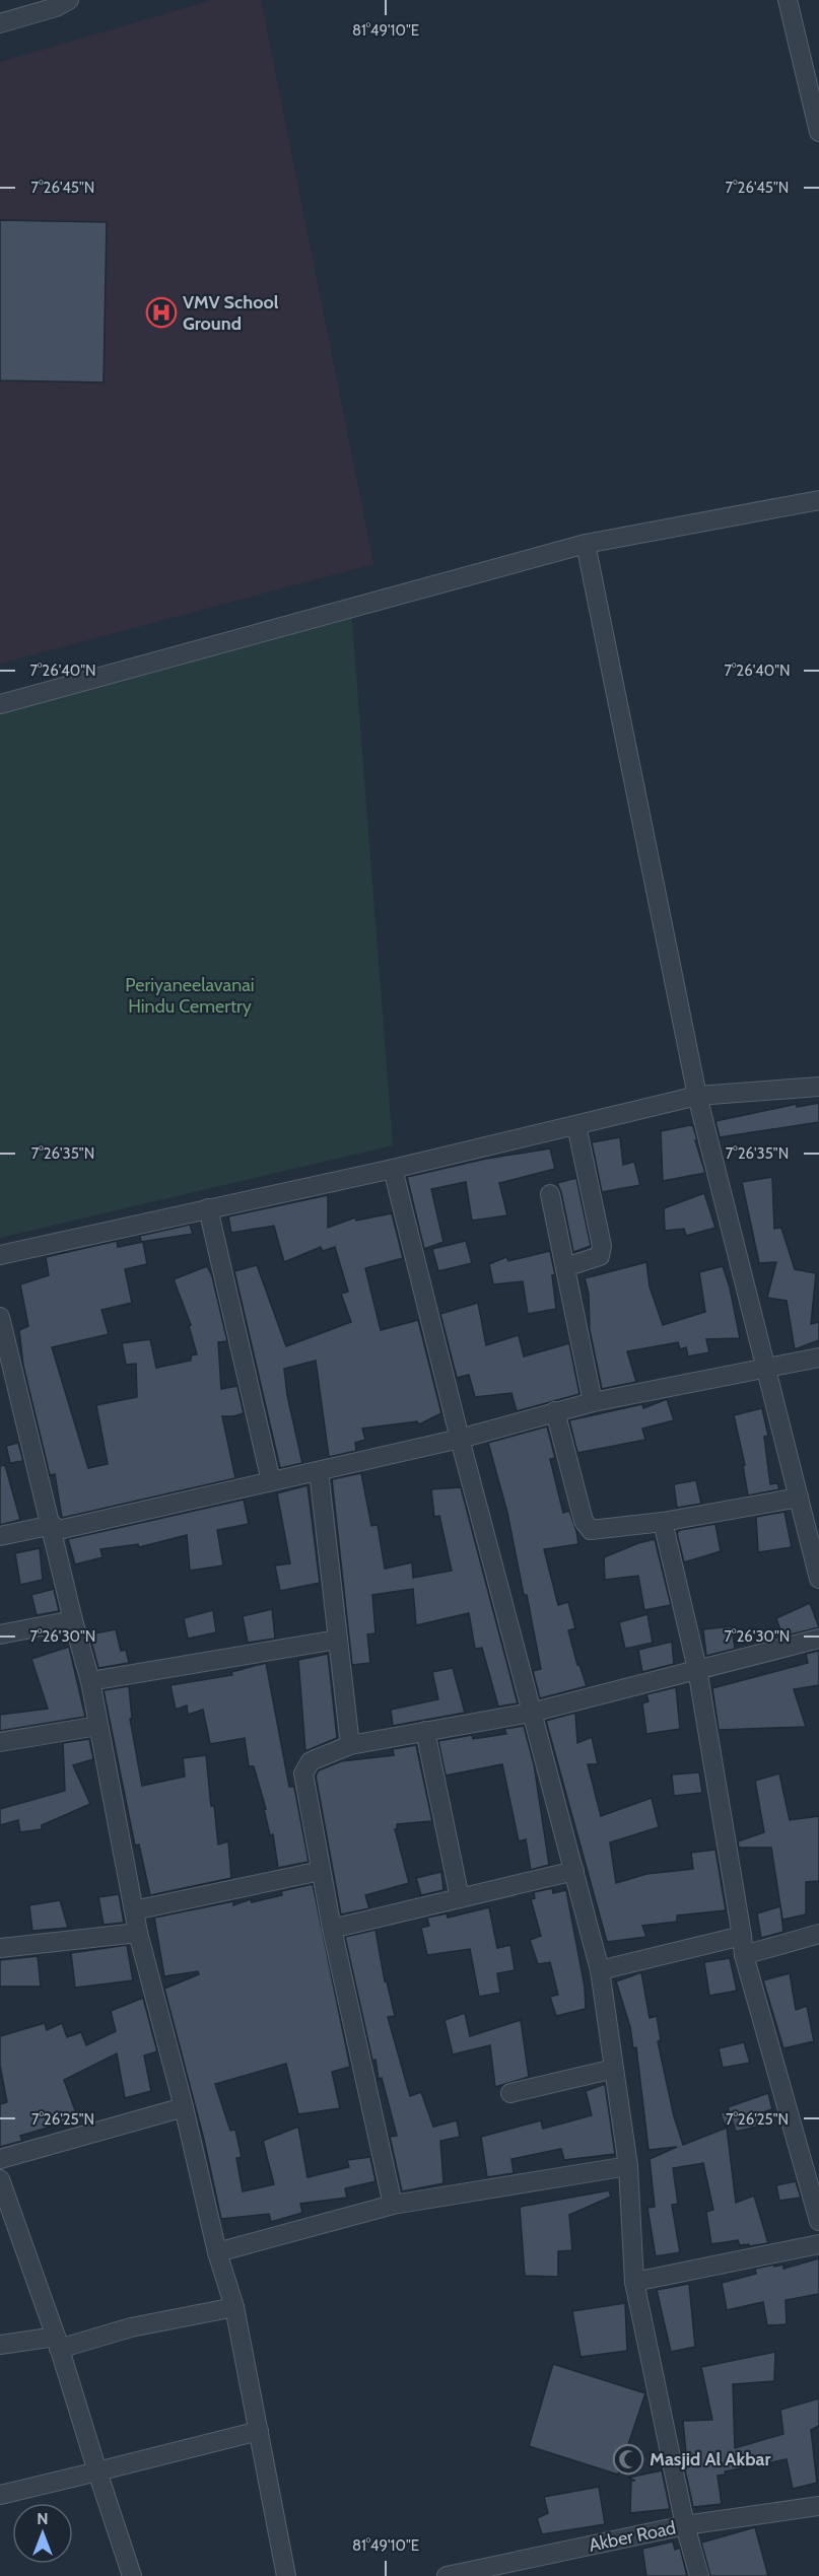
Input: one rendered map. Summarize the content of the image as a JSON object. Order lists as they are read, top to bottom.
{
  "streets": {
    "street": ["Akber Road"]
  },
  "parks": ["Periyaneelavanai Hindu Cemertry"],
  "places": {
    "hospital": ["VMV School Ground"],
    "mosque": ["Masjid Al Akbar"]
  },
  "north": "top",
  "coordinates": [
    "81°49'10\"E",
    "7°26'45\"N",
    "7°26'40\"N",
    "7°26'35\"N",
    "7°26'30\"N",
    "7°26'25\"N"
  ]
}
